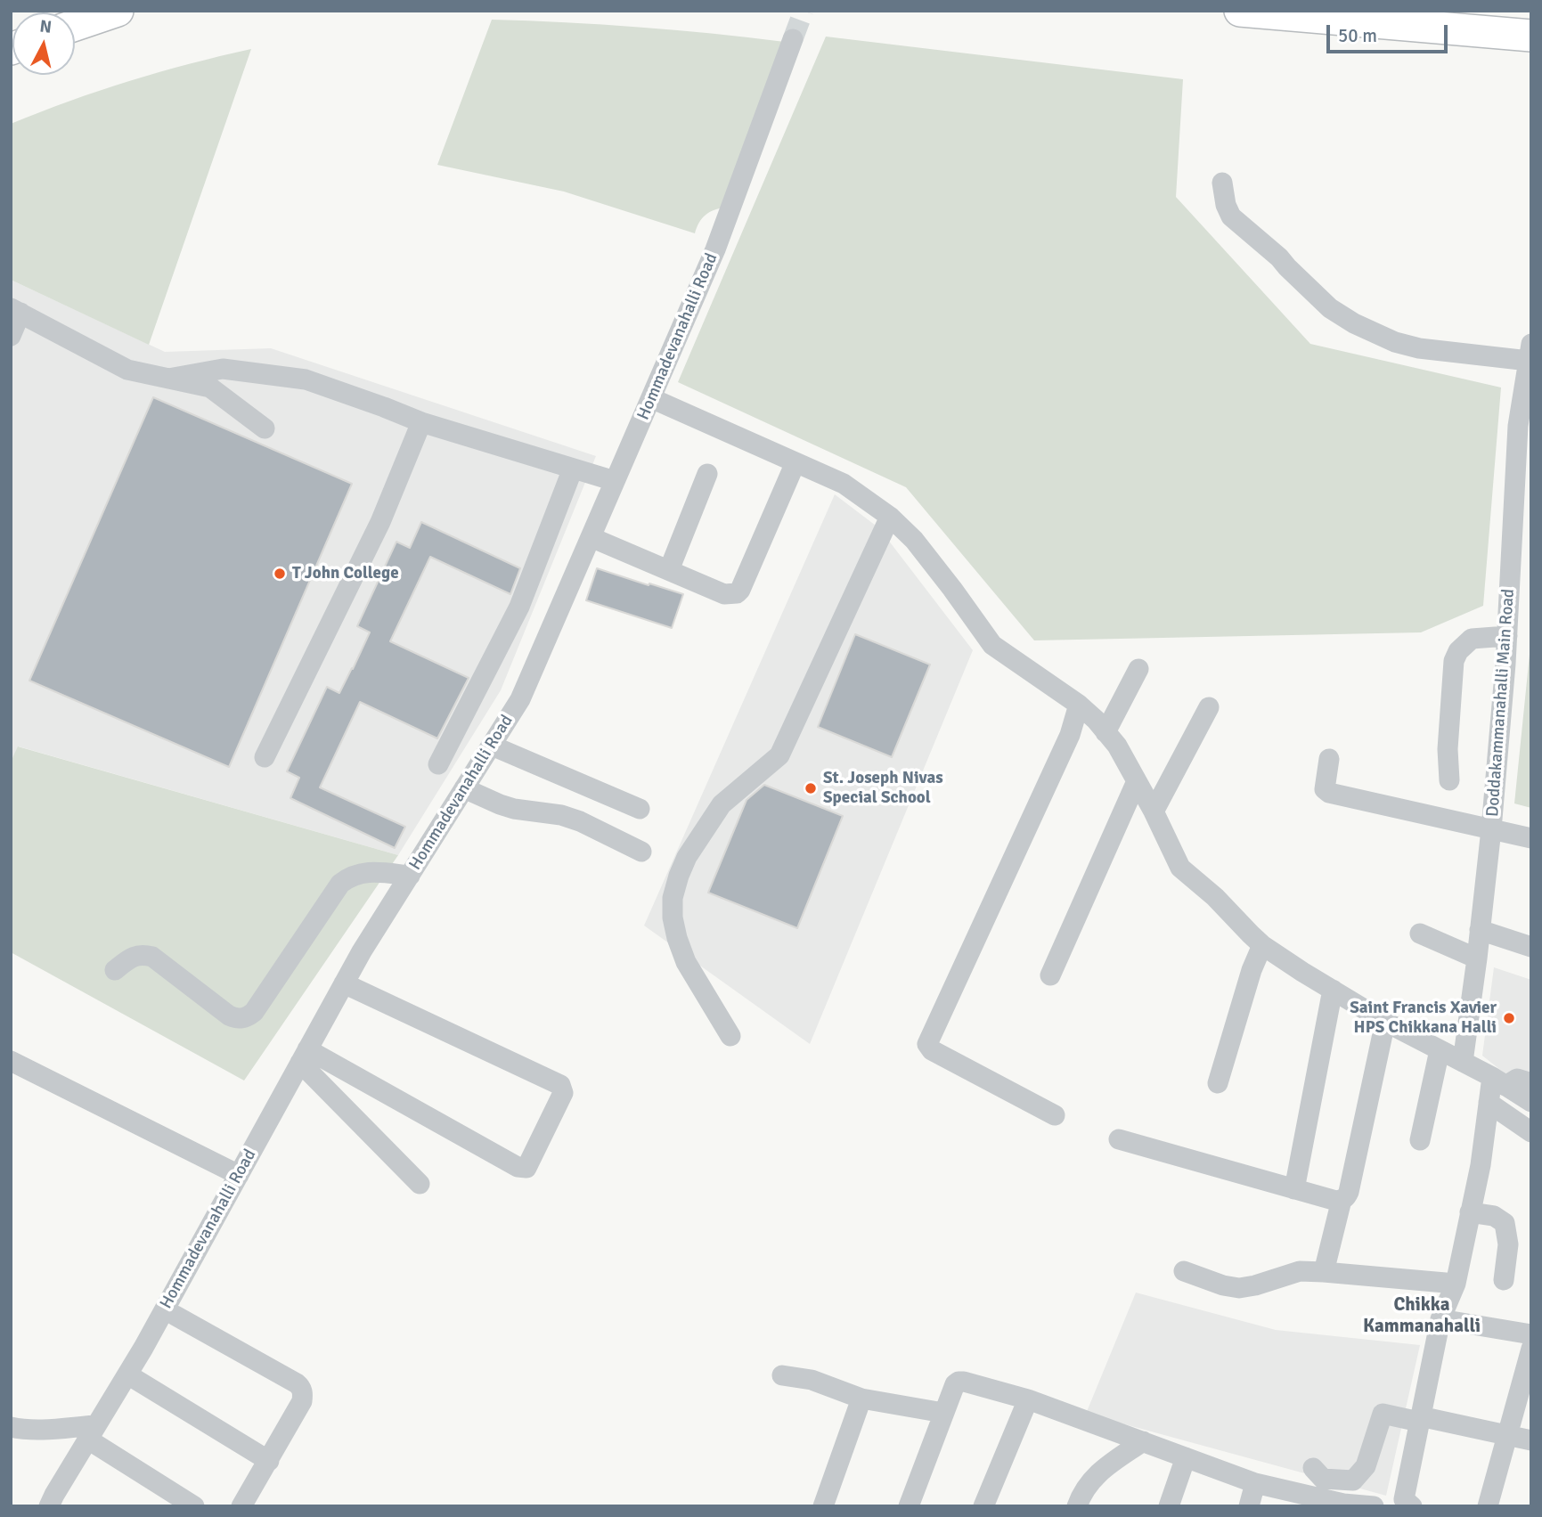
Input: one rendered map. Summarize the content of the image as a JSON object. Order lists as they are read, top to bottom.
{
  "streets": {
    "street": ["Hommadevanahalli Road", "Doddakammanahalli Main Road"]
  },
  "districts": ["Chikka Kammanahalli"],
  "places": ["T John College", "St. Joseph Nivas Special School", "Saint Francis Xavier HPS Chikkana Halli"],
  "scale_bar": "50 m",
  "north": "top"
}
